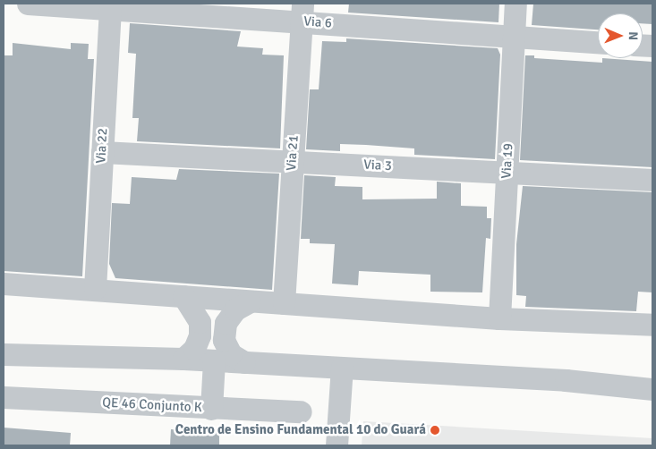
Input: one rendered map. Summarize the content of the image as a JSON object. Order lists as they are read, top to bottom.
{
  "streets": {
    "street": [
      "Via 6",
      "Via 22",
      "Via 21",
      "Via 19",
      "Via 3",
      "QE 46 Conjunto K"
    ]
  },
  "crossings": [
    ["Via 6", "Via 22"],
    ["Via 6", "Via 21"],
    ["Via 6", "Via 19"],
    ["Via 22", "Via 3"],
    ["Via 21", "Via 3"],
    ["Via 19", "Via 3"]
  ],
  "places": ["Centro de Ensino Fundamental 10 do Guará"],
  "north": "right"
}
